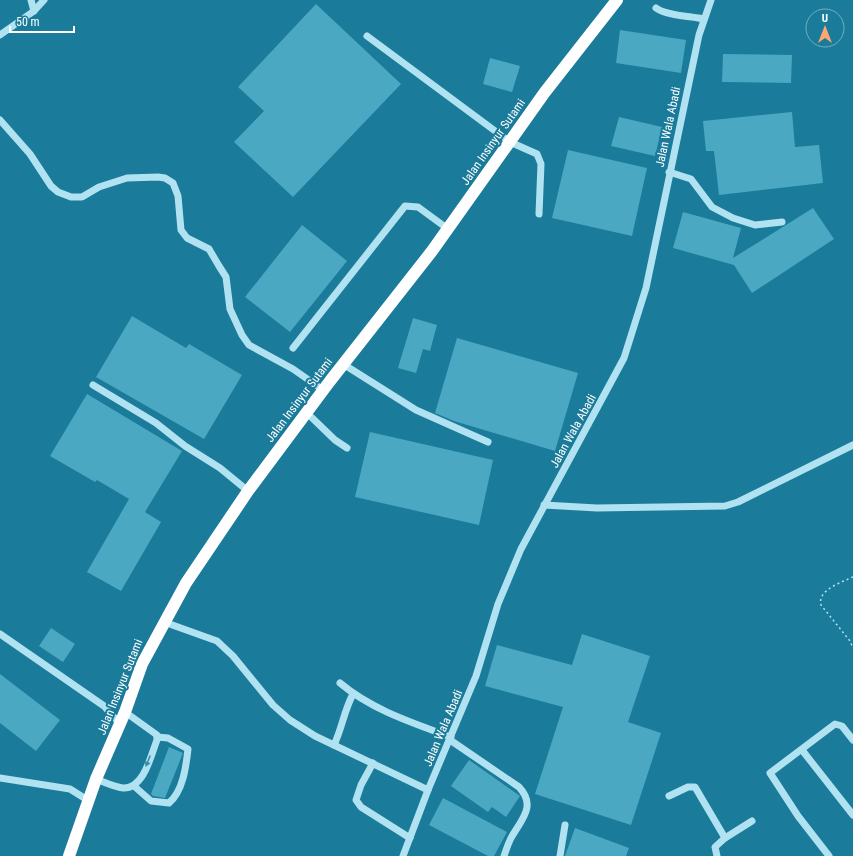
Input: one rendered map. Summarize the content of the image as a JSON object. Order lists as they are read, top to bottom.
{
  "streets": {
    "highway": ["Jalan Insinyur Sutami"],
    "street": ["Jalan Wala Abadi"]
  },
  "scale_bar": "50 m",
  "north": "top"
}
